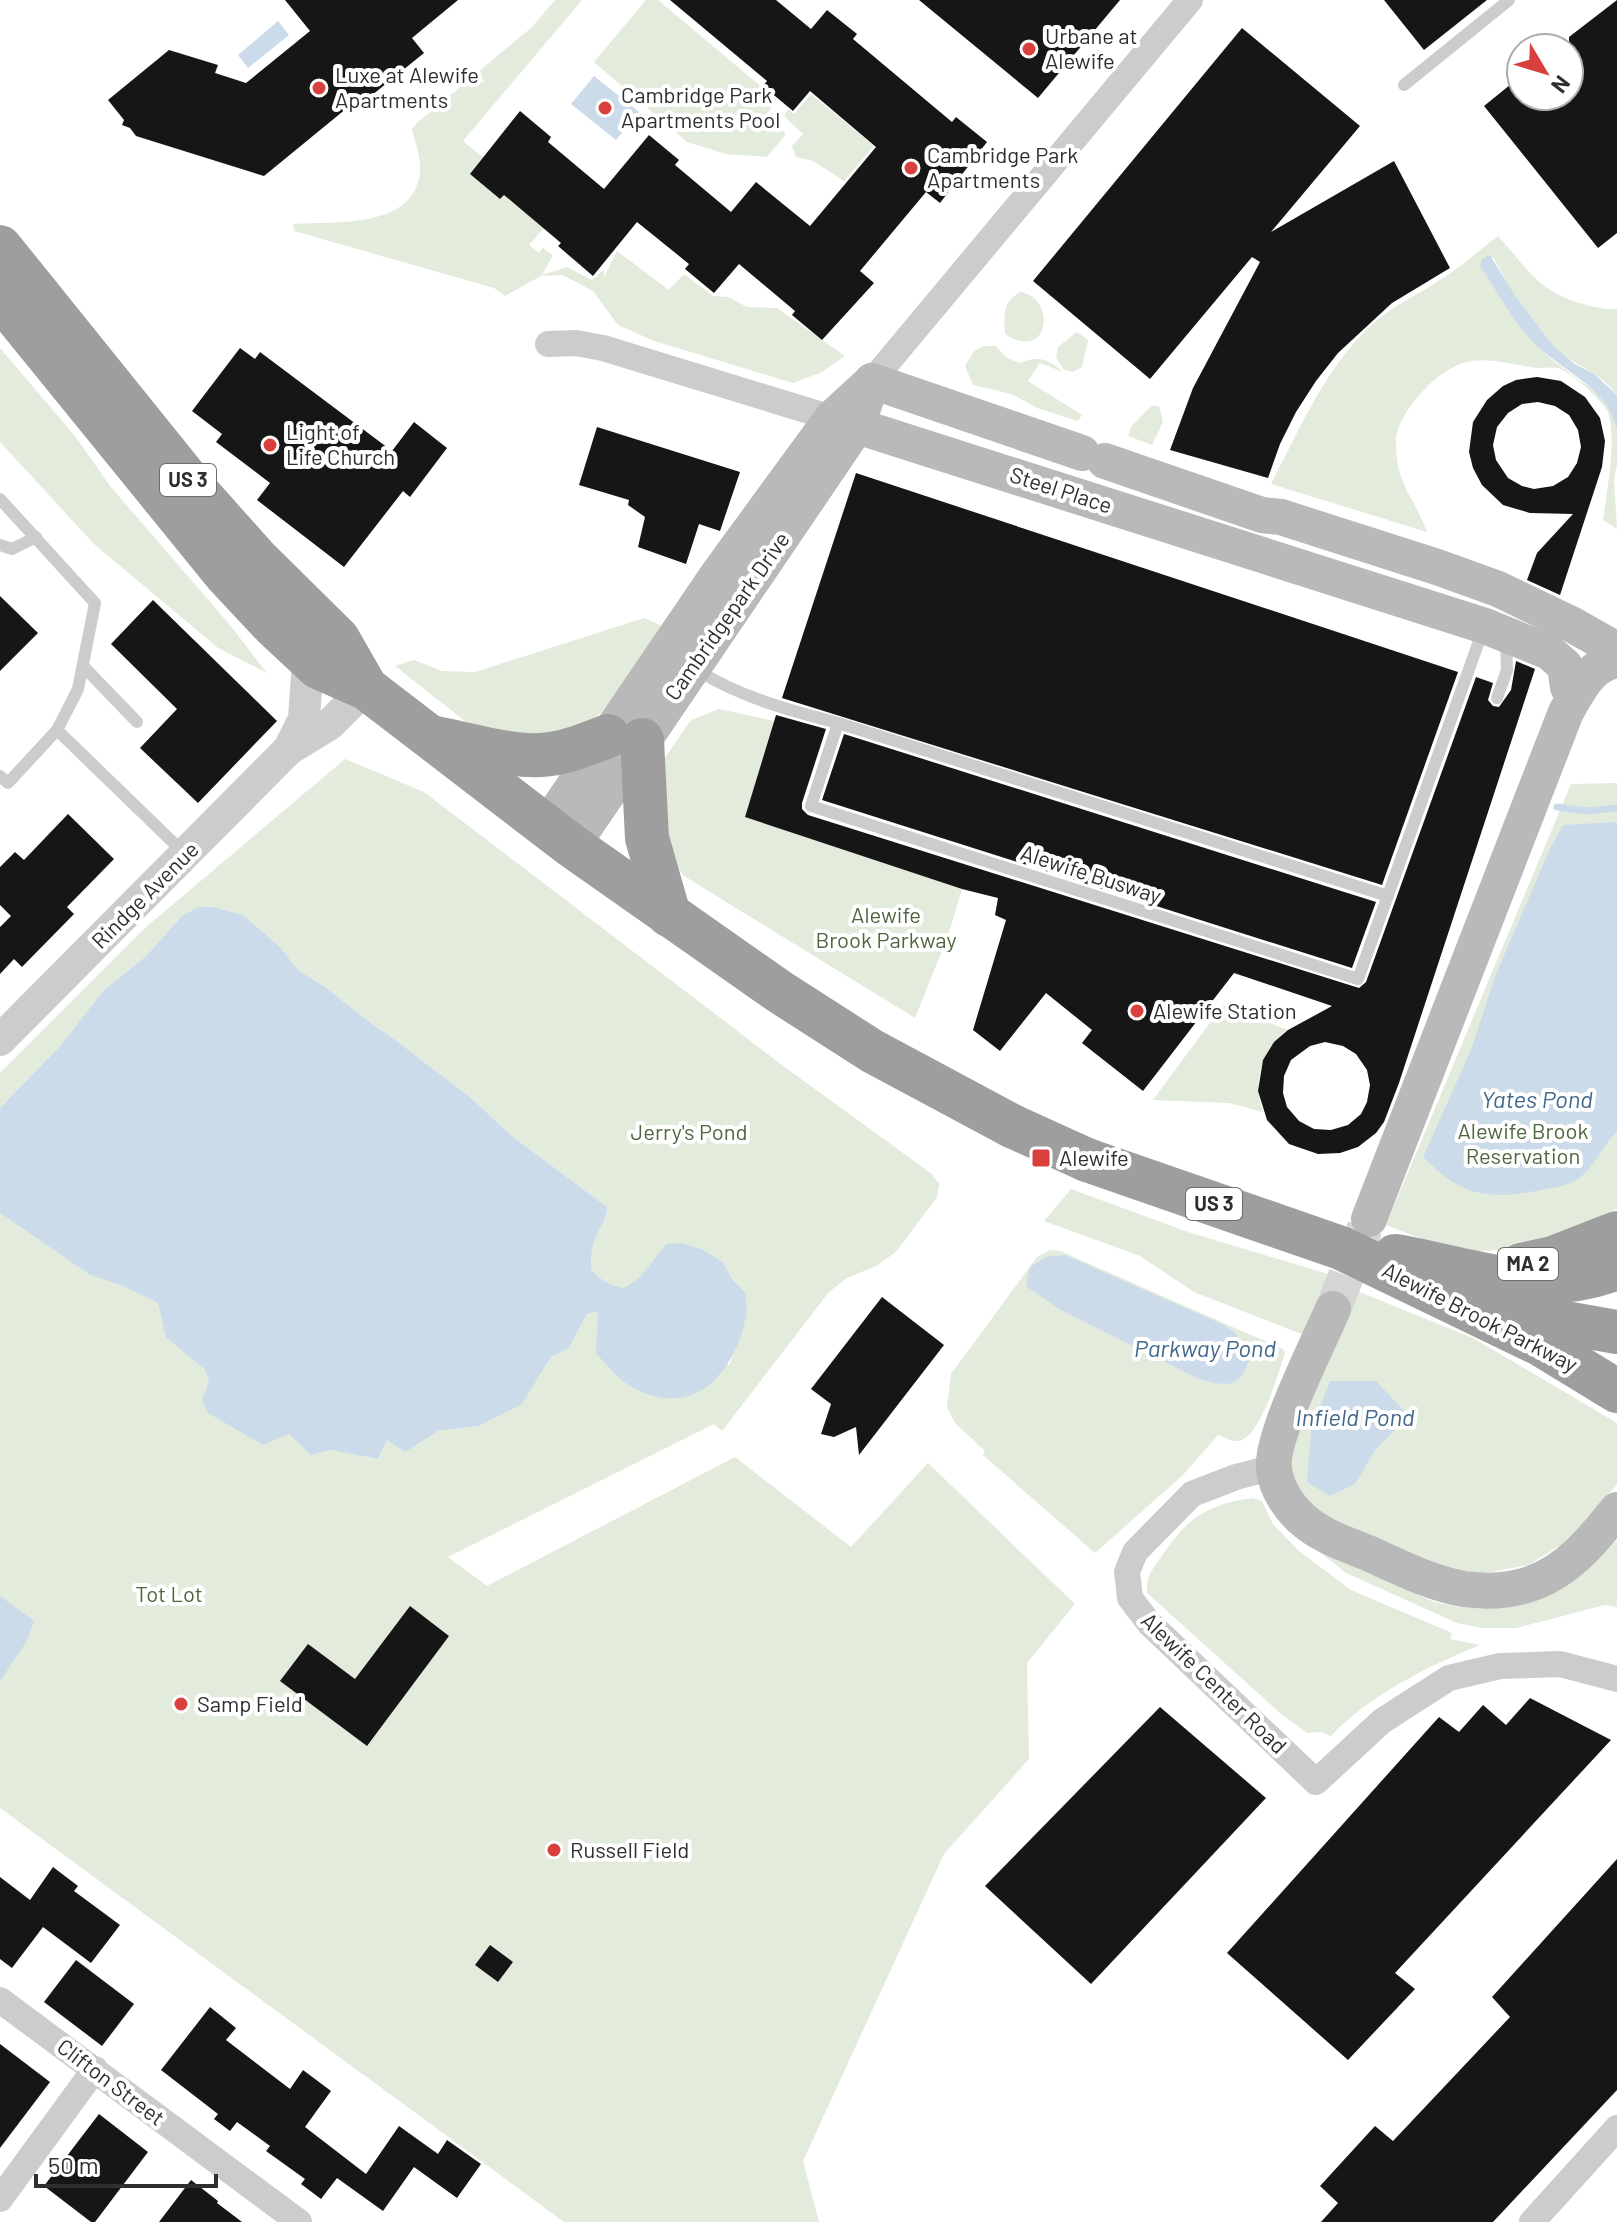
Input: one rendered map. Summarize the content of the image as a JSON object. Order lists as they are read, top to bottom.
{
  "streets": {
    "highway": ["US 3", "MA 2", "Alewife Brook Parkway"],
    "main road": ["Steel Place", "Cambridgepark Drive"],
    "street": ["Rindge Avenue", "Alewife Center Road", "Clifton Street"],
    "lane": ["Alewife Busway"]
  },
  "crossings": [
    ["Steel Place", "Cambridgepark Drive"],
    ["Steel Place", "Alewife Busway"],
    ["Cambridgepark Drive", "Alewife Brook Parkway"],
    ["Rindge Avenue", "Alewife Brook Parkway"],
    ["MA 2", "Alewife Brook Parkway"]
  ],
  "water": ["Yates Pond", "Parkway Pond", "Infield Pond"],
  "parks": [
    "Alewife Brook Parkway",
    "Alewife Brook Reservation",
    "Jerry's Pond",
    "Tot Lot"
  ],
  "places": {
    "other": [
      "Urbane at Alewife",
      "Luxe at Alewife Apartments",
      "Cambridge Park Apartments Pool",
      "Cambridge Park Apartments",
      "Light of Life Church",
      "Alewife Station",
      "Samp Field",
      "Russell Field"
    ],
    "transit": ["Alewife"]
  },
  "scale_bar": "50 m",
  "north": "bottom right"
}
